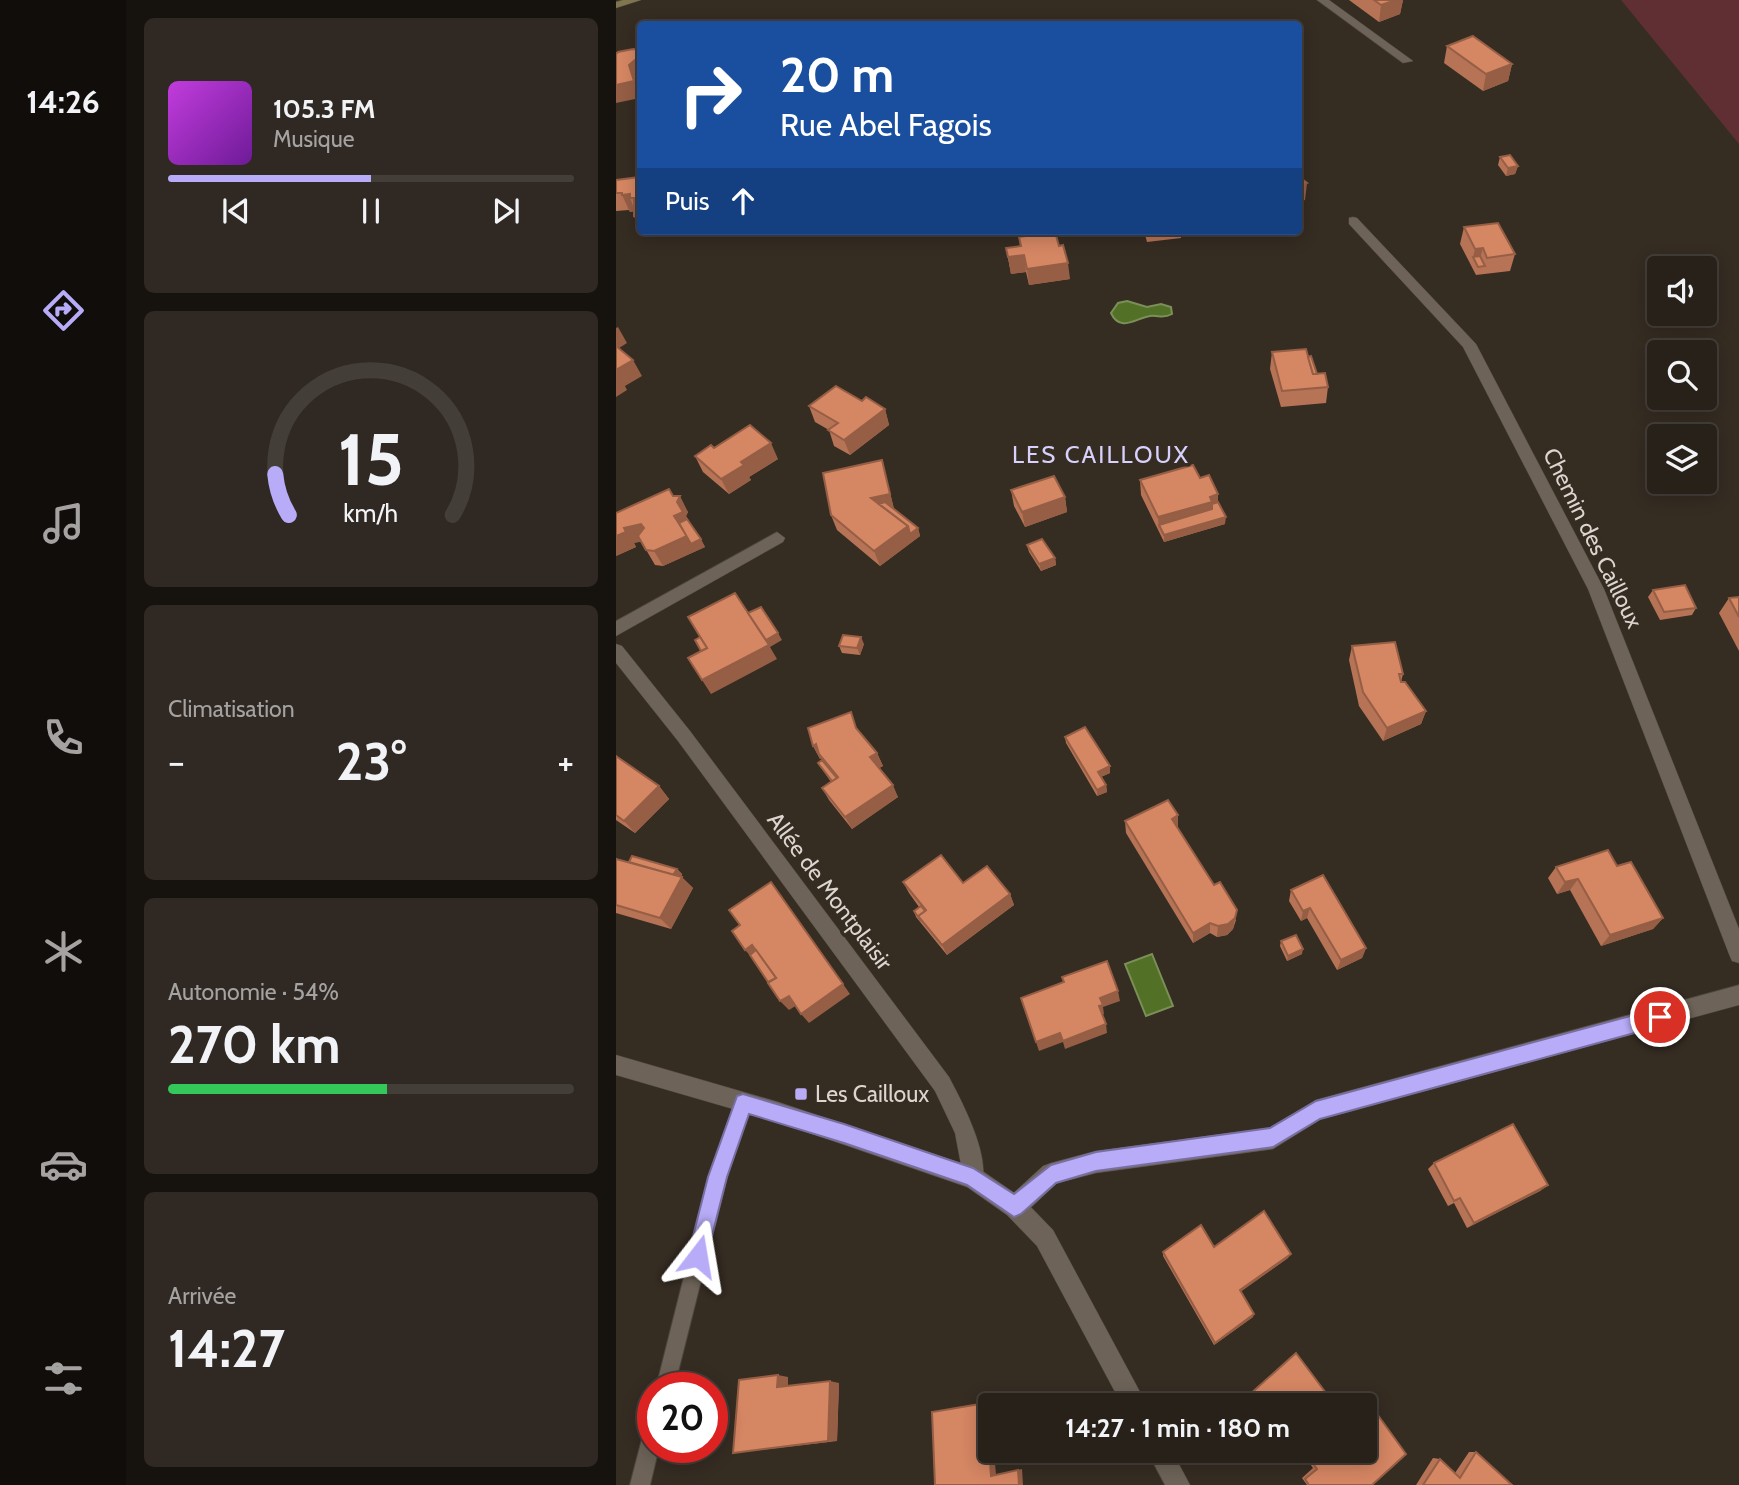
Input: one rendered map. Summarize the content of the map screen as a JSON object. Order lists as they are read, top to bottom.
{
  "streets": {
    "street": ["Chemin des Cailloux", "Allée de Montplaisir"]
  },
  "districts": ["LES CAILLOUX"],
  "places": {
    "transit": ["Les Cailloux"]
  },
  "page": {
    "tabs": "14:26",
    "turn": ["20 m", "Rue Abel Fagois"],
    "song": ["105.3 FM", "Musique"],
    "then": "Puis",
    "tile": [
      "Climatisation",
      ["Autonomie · 54%", "270 km"],
      ["Arrivée", "14:27"]
    ],
    "heat": ["−", "23°", "+"],
    "limit": "20",
    "trip": "14:27 · 1 min · 180 m",
    "gauge": ["15", "km/h"]
  }
}
